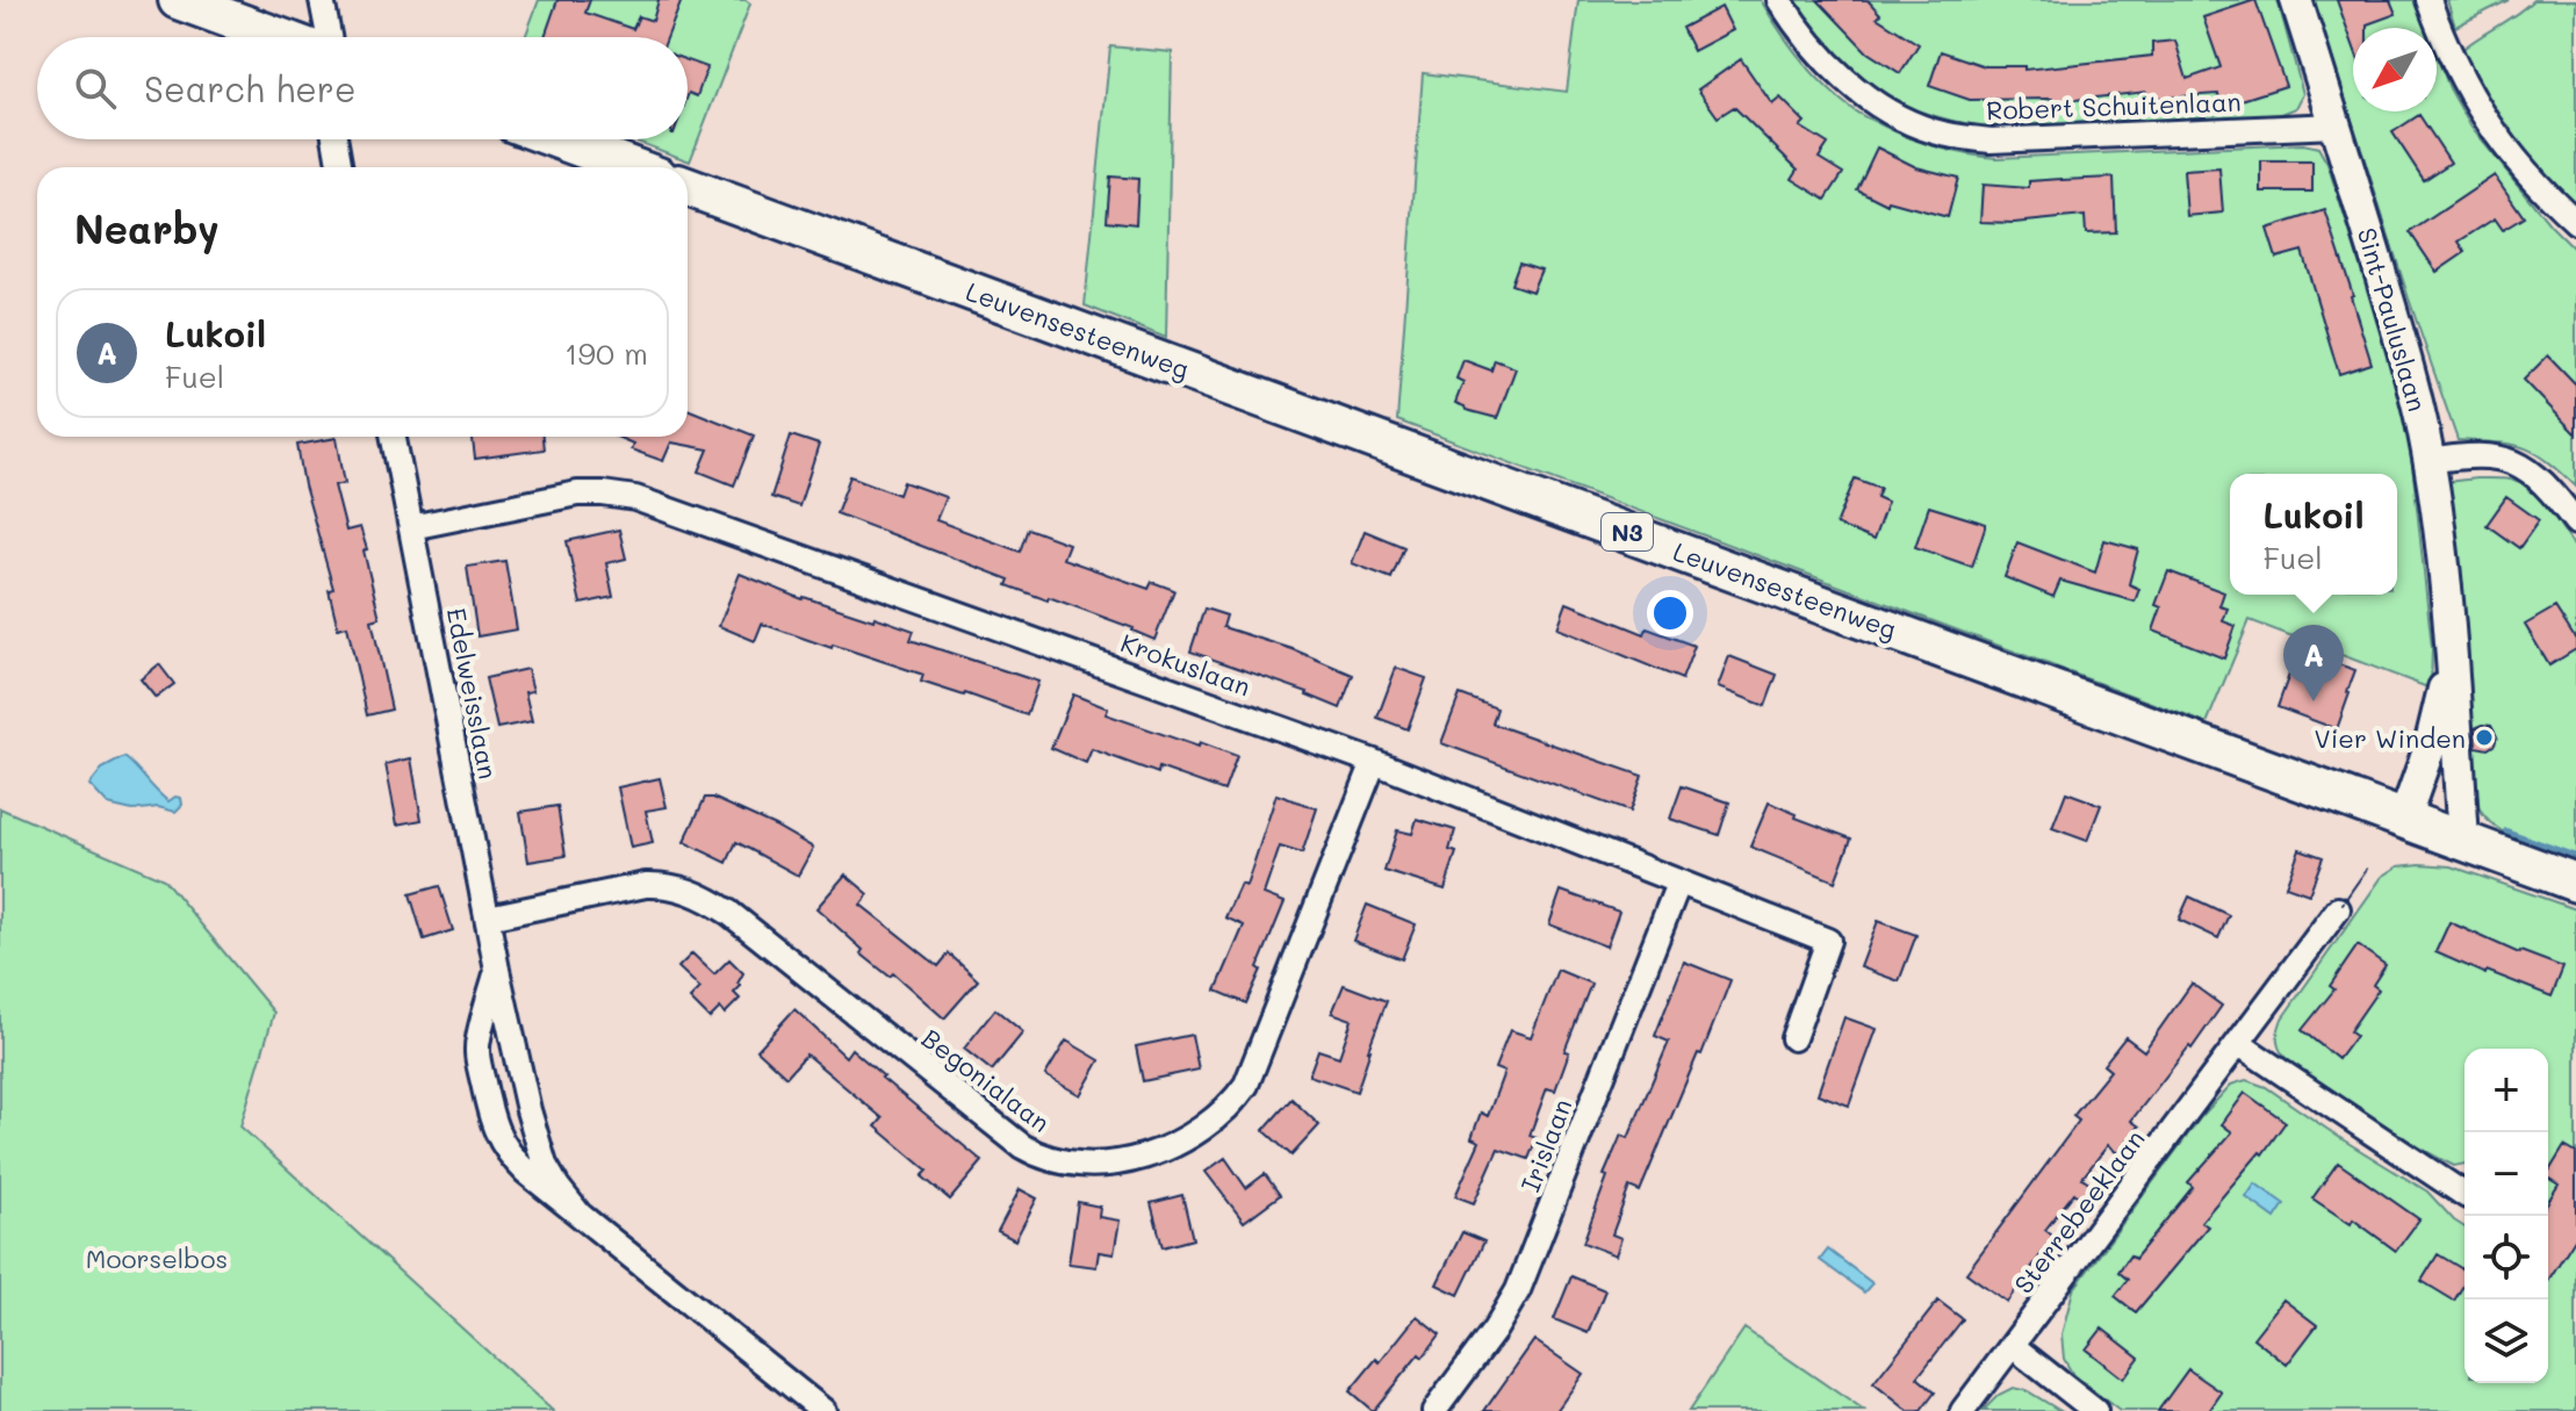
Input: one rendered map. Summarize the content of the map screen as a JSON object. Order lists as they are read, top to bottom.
{
  "streets": {
    "main road": ["Leuvensesteenweg", "N3"],
    "street": [
      "Robert Schuitenlaan",
      "Sint-Pauluslaan",
      "Krokuslaan",
      "Edelweisslaan",
      "Begonialaan",
      "Irislaan",
      "Sterrebeeklaan"
    ]
  },
  "crossings": [
    ["Robert Schuitenlaan", "Sint-Pauluslaan"],
    ["Sint-Pauluslaan", "Leuvensesteenweg"],
    ["Krokuslaan", "Edelweisslaan"],
    ["Krokuslaan", "Begonialaan"],
    ["Krokuslaan", "Irislaan"],
    ["Edelweisslaan", "Begonialaan"]
  ],
  "parks": ["Moorselbos"],
  "places": ["Vier Winden"],
  "north": "bottom left",
  "page": {
    "search": "Search here",
    "heading": "Nearby",
    "list": [
      {
        "mark": "A",
        "name": "Lukoil",
        "note": "Fuel",
        "value": "190 m"
      }
    ],
    "popup": ["Lukoil", "Fuel"],
    "pins": "A",
    "map_buttons": ["+", "−"]
  }
}
